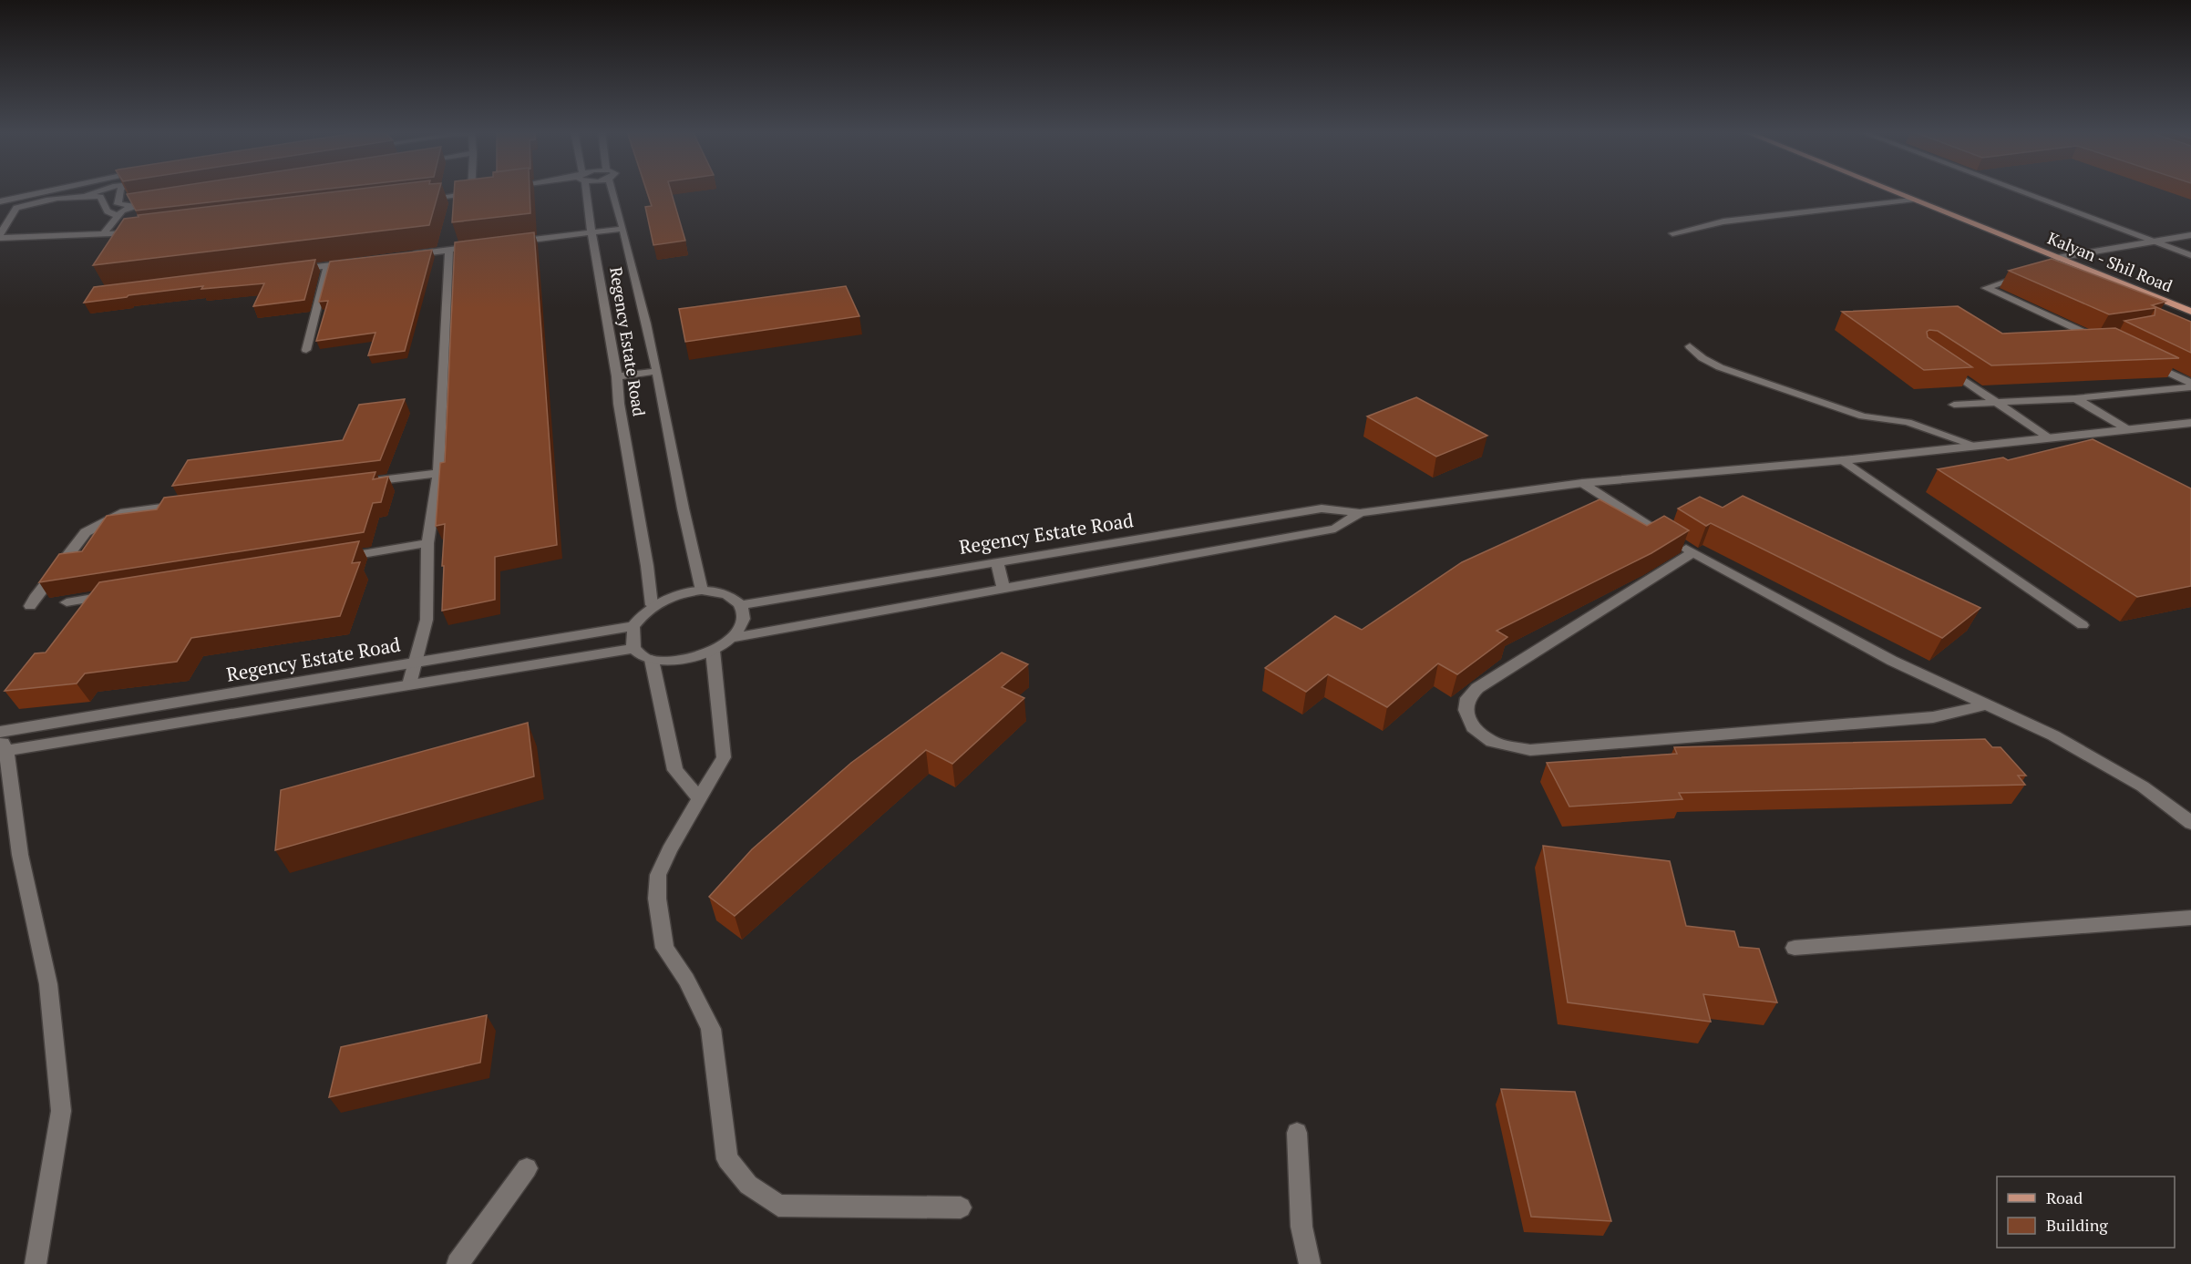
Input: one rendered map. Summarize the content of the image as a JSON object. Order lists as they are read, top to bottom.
{
  "streets": {
    "main road": ["Kalyan - Shil Road"],
    "street": ["Regency Estate Road"]
  },
  "legend": ["Road", "Building"]
}
